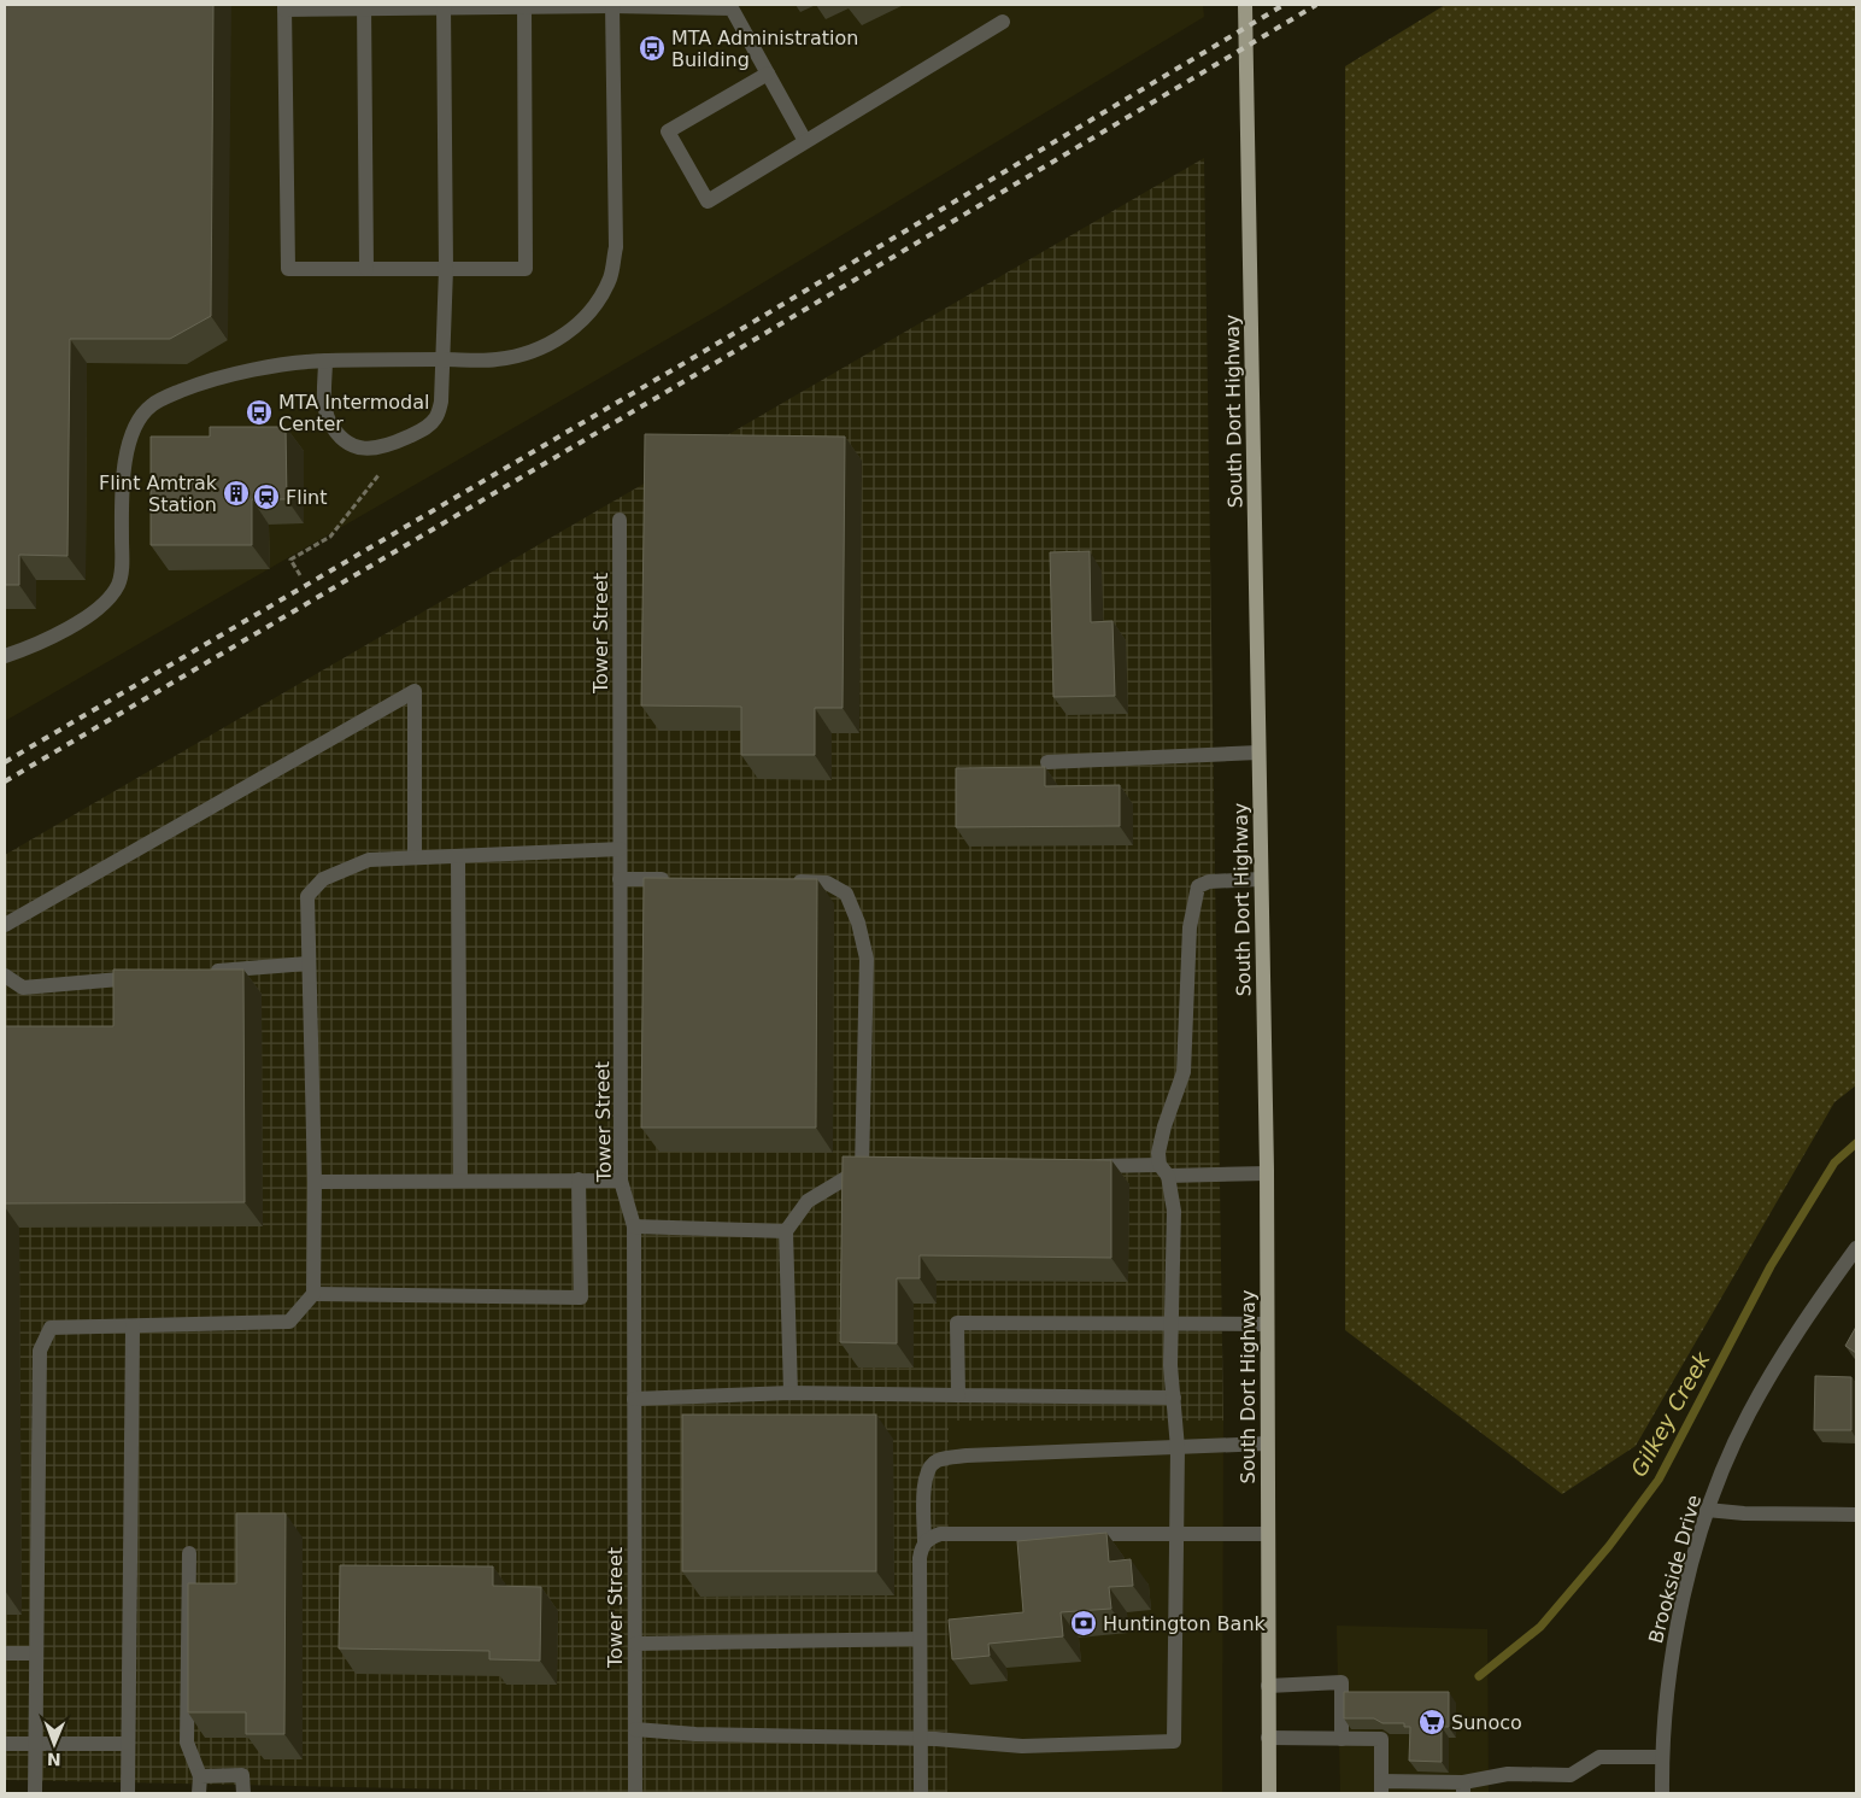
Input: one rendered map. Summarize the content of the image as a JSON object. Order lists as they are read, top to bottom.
{
  "streets": {
    "main road": ["South Dort Highway"],
    "street": ["Tower Street", "Brookside Drive"]
  },
  "water": ["Gilkey Creek"],
  "places": {
    "bus stop": ["MTA Administration Building", "MTA Intermodal Center"],
    "building": ["Flint Amtrak Station"],
    "station": ["Flint"],
    "bank": ["Huntington Bank"],
    "supermarket": ["Sunoco"]
  },
  "north": "bottom"
}
